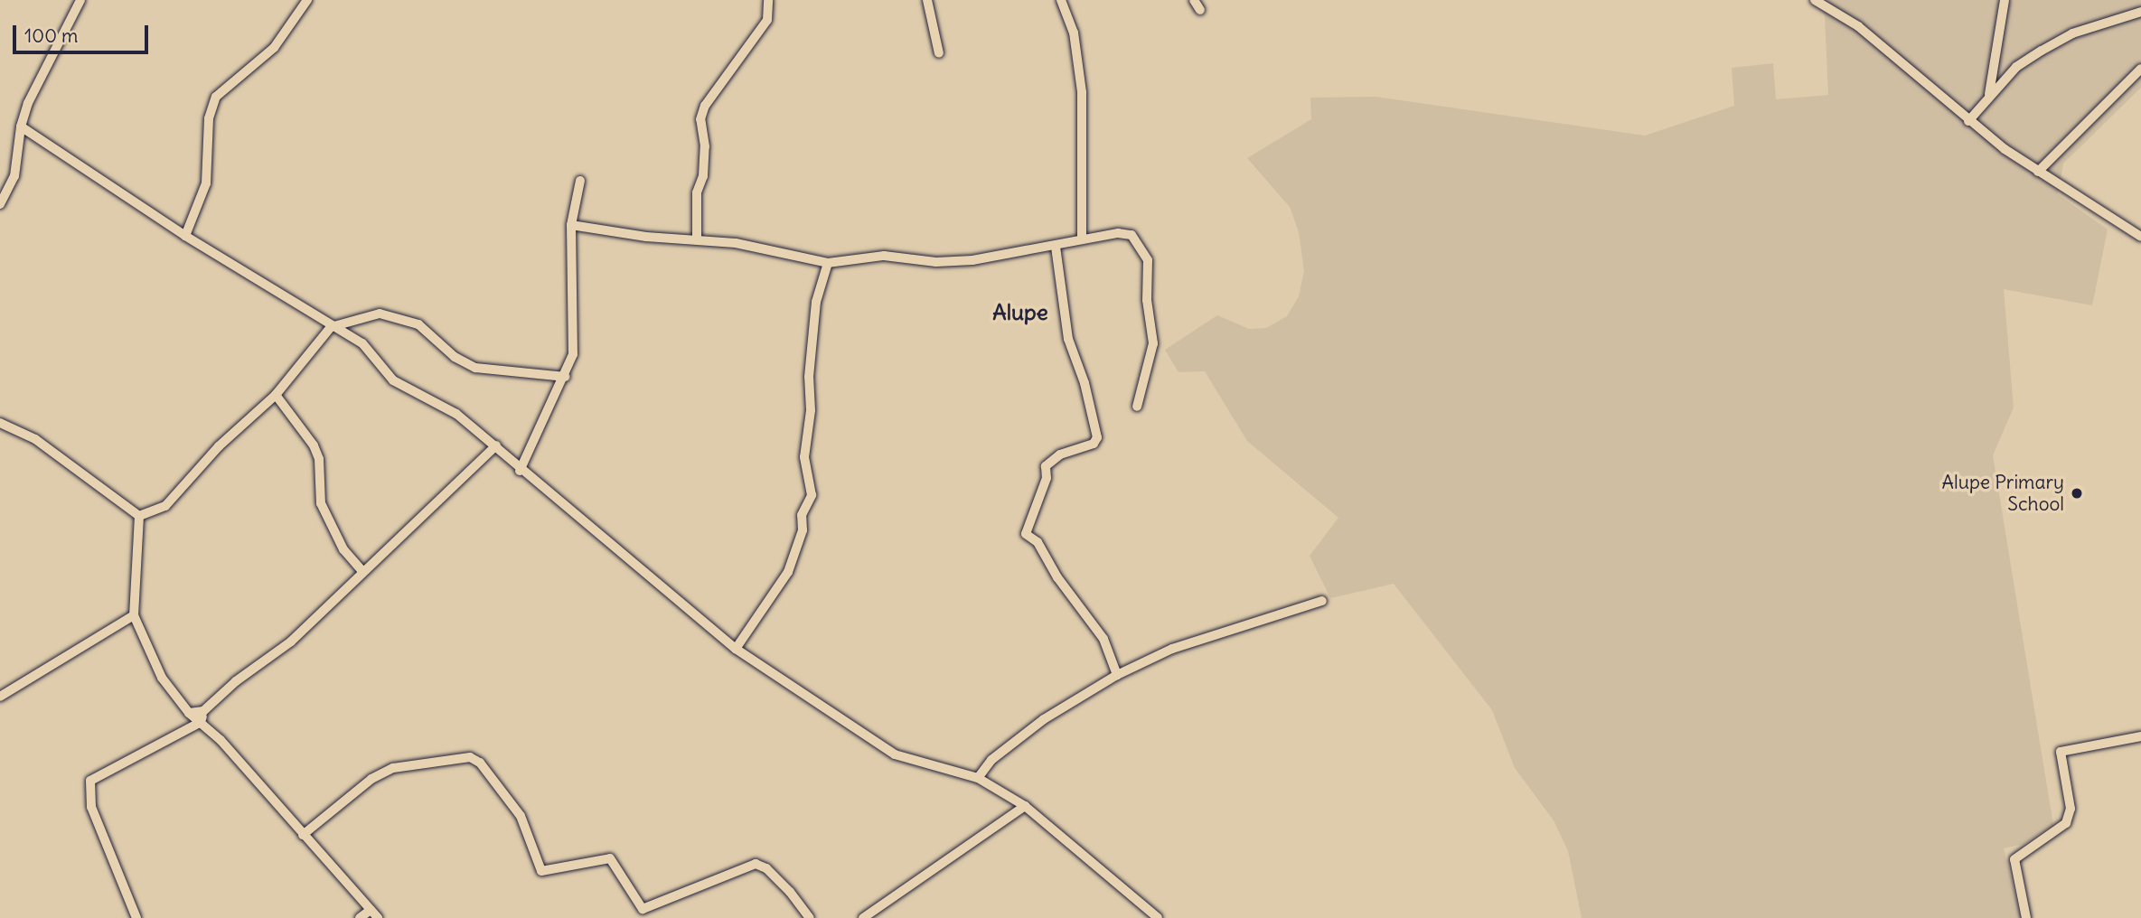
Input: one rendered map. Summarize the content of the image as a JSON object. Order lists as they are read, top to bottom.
{
  "districts": ["Alupe"],
  "places": ["Alupe Primary School"],
  "scale_bar": "100 m"
}
